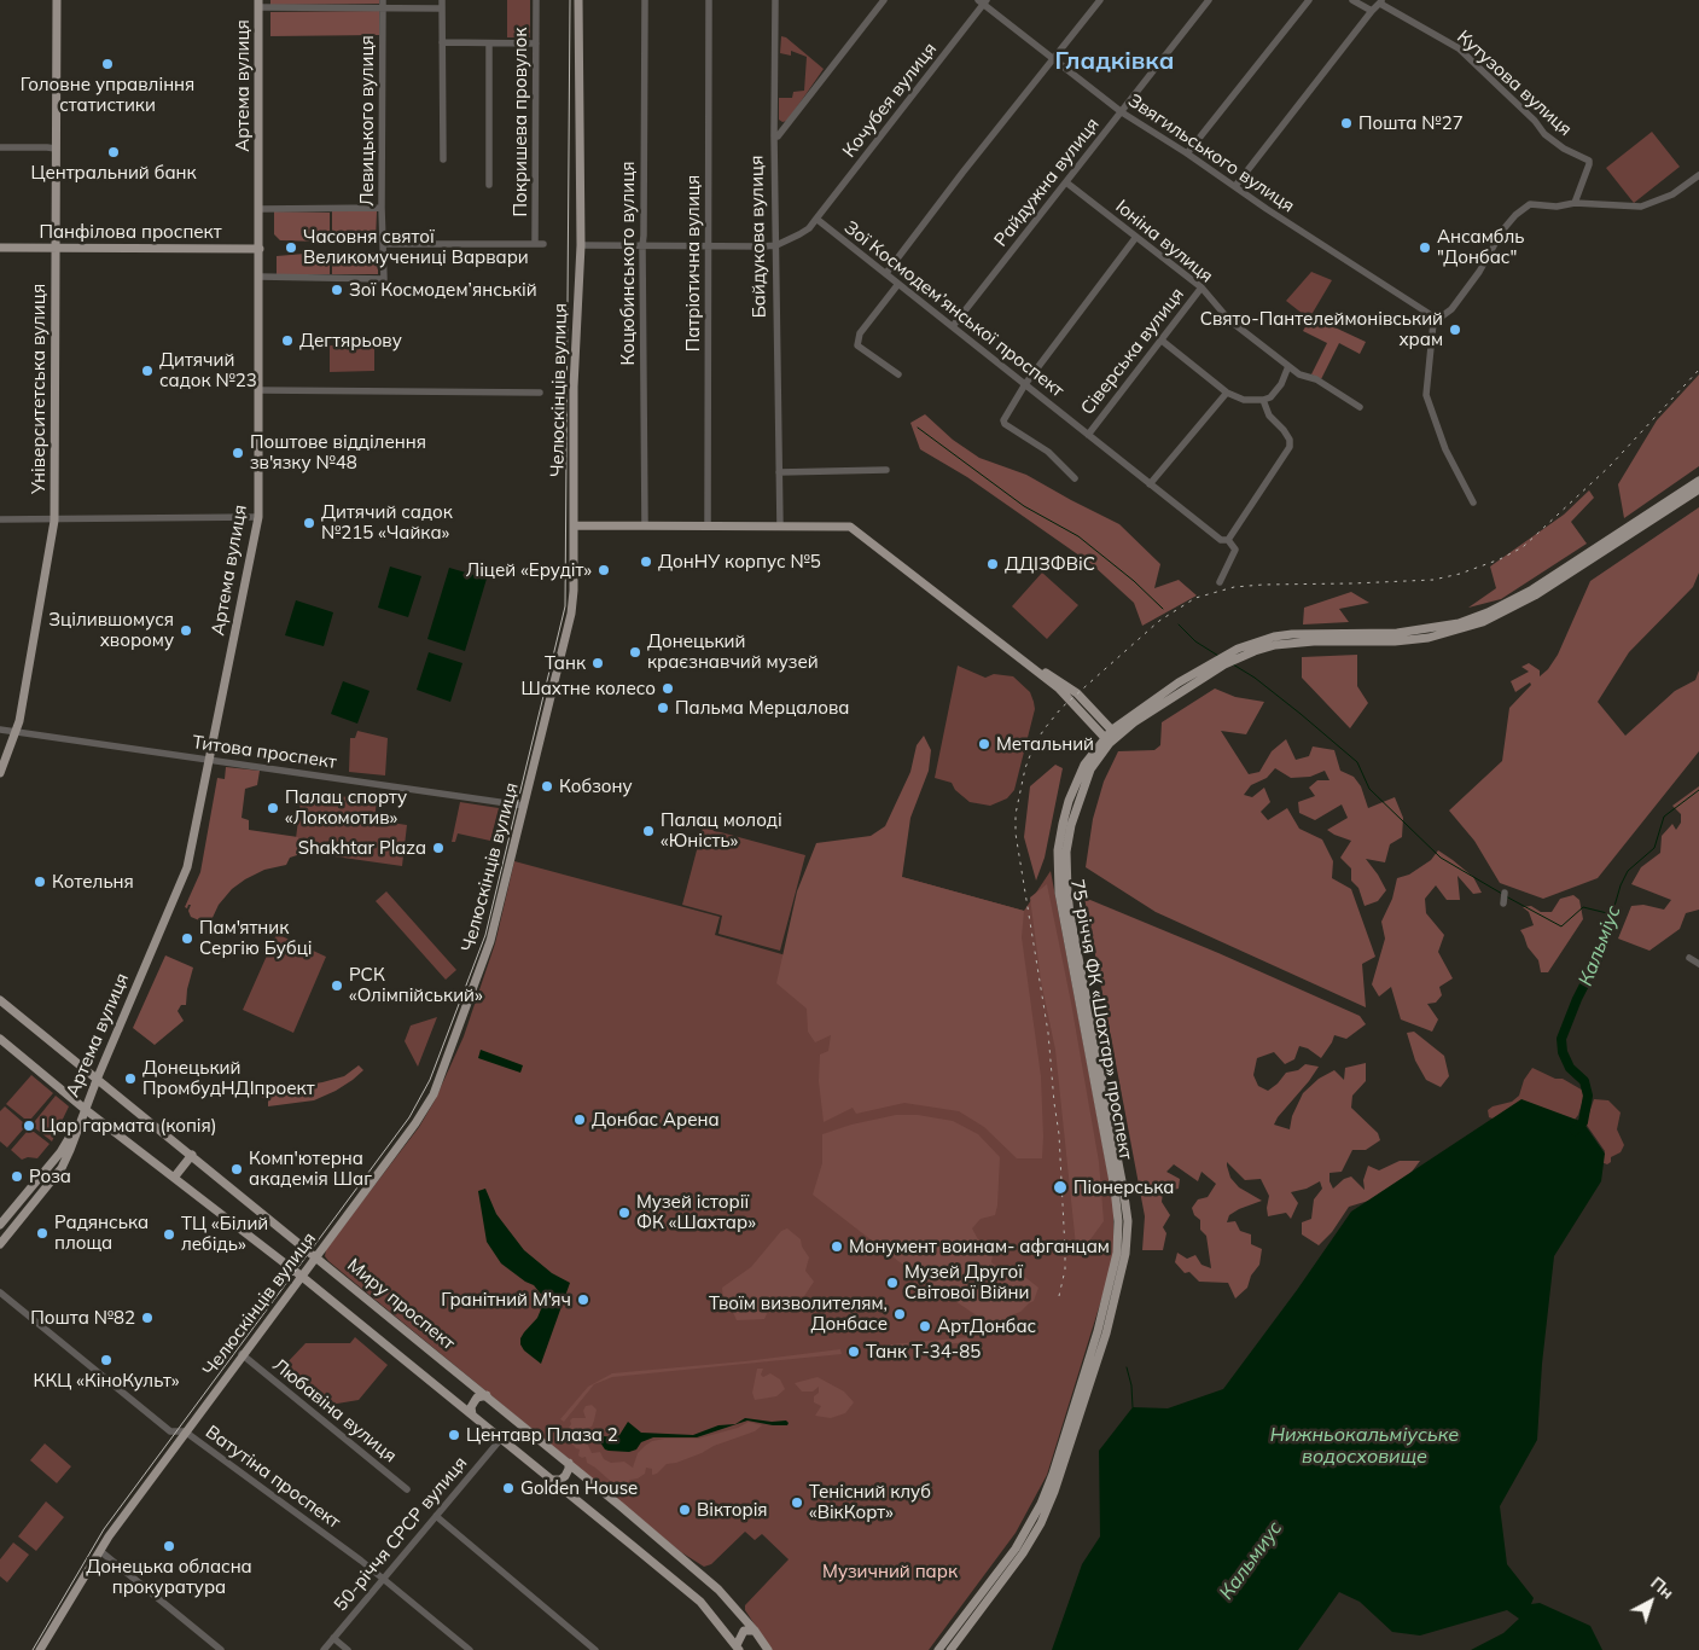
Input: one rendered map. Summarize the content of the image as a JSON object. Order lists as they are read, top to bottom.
{
  "streets": {
    "main road": [
      "Артема вулиця",
      "Панфілова проспект",
      "Університетська вулиця",
      "Челюскінців вулиця",
      "75-річчя ФК «Шахтар» проспект",
      "Миру проспект"
    ],
    "street": [
      "Кутузова вулиця",
      "Кочубея вулиця",
      "Левицького вулиця",
      "Покришева провулок",
      "Звягильського вулиця",
      "Райдужна вулиця",
      "Байдукова вулиця",
      "Іоніна вулиця",
      "Коцюбинського вулиця",
      "Патріотична вулиця",
      "Зої Космодем’янської проспект",
      "Сіверська вулиця",
      "Титова проспект",
      "Любавіна вулиця",
      "Ватутіна проспект",
      "50-річчя СРСР вулиця"
    ]
  },
  "crossings": [
    ["Кутузова вулиця", "Звягильського вулиця"],
    ["Артема вулиця", "Левицького вулиця"],
    ["Артема вулиця", "Панфілова проспект"],
    ["Артема вулиця", "Титова проспект"],
    ["Артема вулиця", "Миру проспект"],
    ["Кочубея вулиця", "Звягильського вулиця"],
    ["Кочубея вулиця", "Зої Космодем’янської проспект"],
    ["Левицького вулиця", "Покришева провулок"],
    ["Звягильського вулиця", "Райдужна вулиця"],
    ["Райдужна вулиця", "Іоніна вулиця"],
    ["Райдужна вулиця", "Зої Космодем’янської проспект"],
    ["Панфілова проспект", "Університетська вулиця"],
    ["Іоніна вулиця", "Сіверська вулиця"],
    ["Зої Космодем’янської проспект", "Сіверська вулиця"],
    ["Університетська вулиця", "Титова проспект"],
    ["Челюскінців вулиця", "Титова проспект"],
    ["Челюскінців вулиця", "Миру проспект"],
    ["Челюскінців вулиця", "Любавіна вулиця"],
    ["Челюскінців вулиця", "Ватутіна проспект"],
    ["Ватутіна проспект", "50-річчя СРСР вулиця"]
  ],
  "districts": ["Гладківка"],
  "water": ["Кальміус", "Нижньокальміуське водосховище", "Кальмиус"],
  "parks": ["Музичний парк"],
  "places": [
    "Головне управління статистики",
    "Пошта №27",
    "Центральний банк",
    "Часовня святої Великомучениці Варвари",
    "Ансамбль \"Донбас\"",
    "Зої Космодем’янській",
    "Свято-Пантелеймонівський храм",
    "Дегтярьову",
    "Дитячий садок №23",
    "Поштове відділення зв'язку №48",
    "Дитячий садок №215 «Чайка»",
    "ДонНУ корпус №5",
    "ДДІЗФВіС",
    "Ліцей «Ерудіт»",
    "Зцілившомуся хворому",
    "Донецький краєзнавчий музей",
    "Танк",
    "Шахтне колесо",
    "Пальма Мерцалова",
    "Метальний",
    "Кобзону",
    "Палац спорту «Локомотив»",
    "Палац молоді «Юність»",
    "Shakhtar Plaza",
    "Котельня",
    "Пам'ятник Сергію Бубці",
    "РСК «Олімпійський»",
    "Донецький ПромбудНДІпроект",
    "Донбас Арена",
    "Цар гармата (копія)",
    "Комп'ютерна академія Шаг",
    "Роза",
    "Піонерська",
    "Музей історії ФК «Шахтар»",
    "Радянська площа",
    "ТЦ «Білий лебідь»",
    "Монумент воинам- афганцам",
    "Музей Другої Світової Війни",
    "Гранітний М'яч",
    "Твоїм визволителям, Донбасе",
    "Пошта №82",
    "АртДонбас",
    "Танк Т-34-85",
    "ККЦ «КіноКульт»",
    "Центавр Плаза 2",
    "Golden House",
    "Тенісний клуб «ВікКорт»",
    "Вікторія",
    "Донецька обласна прокуратура"
  ],
  "north": "top right"
}
